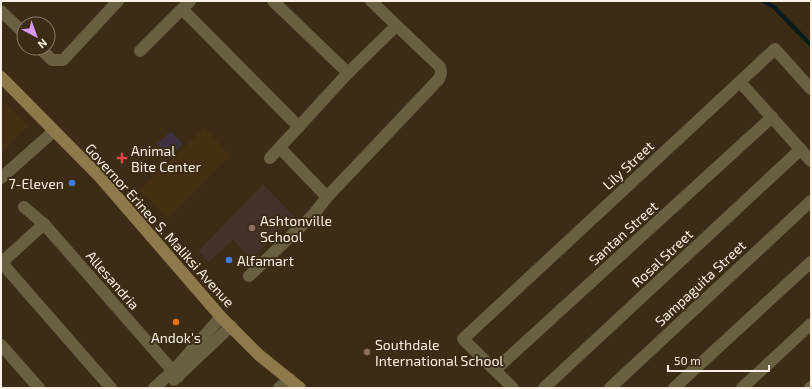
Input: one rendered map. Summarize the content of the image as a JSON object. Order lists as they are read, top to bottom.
{
  "streets": {
    "main road": ["Governor Erineo S. Maliksi Avenue"],
    "street": [
      "Lily Street",
      "Santan Street",
      "Rosal Street",
      "Allesandria",
      "Sampaguita Street"
    ]
  },
  "crossings": [
    ["Lily Street", "Santan Street"]
  ],
  "places": {
    "health": ["Animal Bite Center"],
    "other": [
      "7-Eleven",
      "Ashtonville School",
      "Alfamart",
      "Andok's",
      "Southdale International School"
    ]
  },
  "scale_bar": "50 m",
  "north": "bottom right"
}
